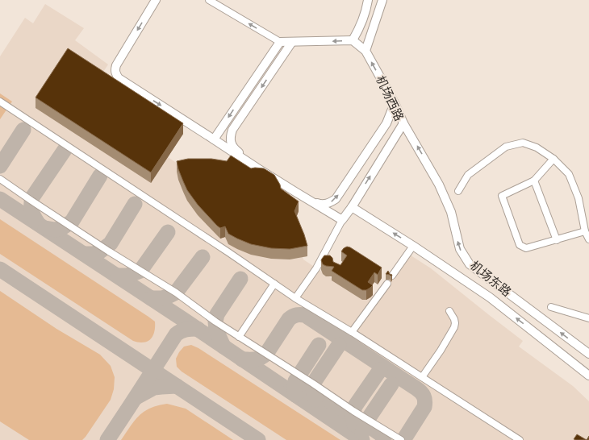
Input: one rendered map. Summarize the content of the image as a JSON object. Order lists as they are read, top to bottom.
{
  "streets": {
    "main road": ["机场西路", "机场东路"]
  },
  "crossings": [
    ["机场西路", "机场东路"]
  ],
  "one_way": ["机场西路", "机场东路"]
}
